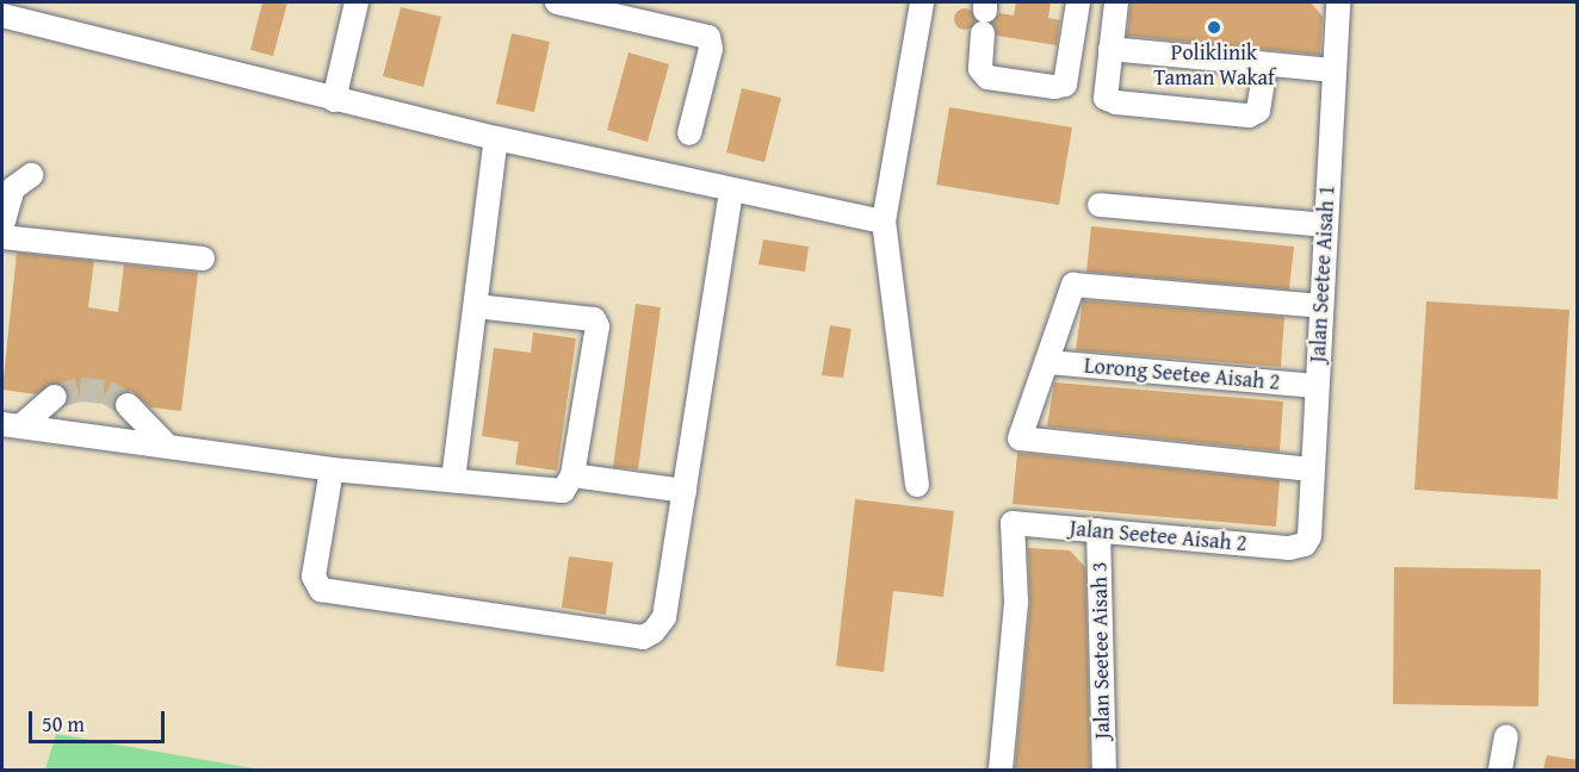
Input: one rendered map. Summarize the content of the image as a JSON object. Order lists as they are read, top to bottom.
{
  "streets": {
    "street": [
      "Jalan Seetee Aisah 1",
      "Lorong Seetee Aisah 2",
      "Jalan Seetee Aisah 2",
      "Jalan Seetee Aisah 3"
    ]
  },
  "crossings": [
    ["Jalan Seetee Aisah 1", "Lorong Seetee Aisah 2"],
    ["Jalan Seetee Aisah 1", "Jalan Seetee Aisah 2"],
    ["Jalan Seetee Aisah 2", "Jalan Seetee Aisah 3"]
  ],
  "places": ["Poliklinik Taman Wakaf"],
  "scale_bar": "50 m"
}
